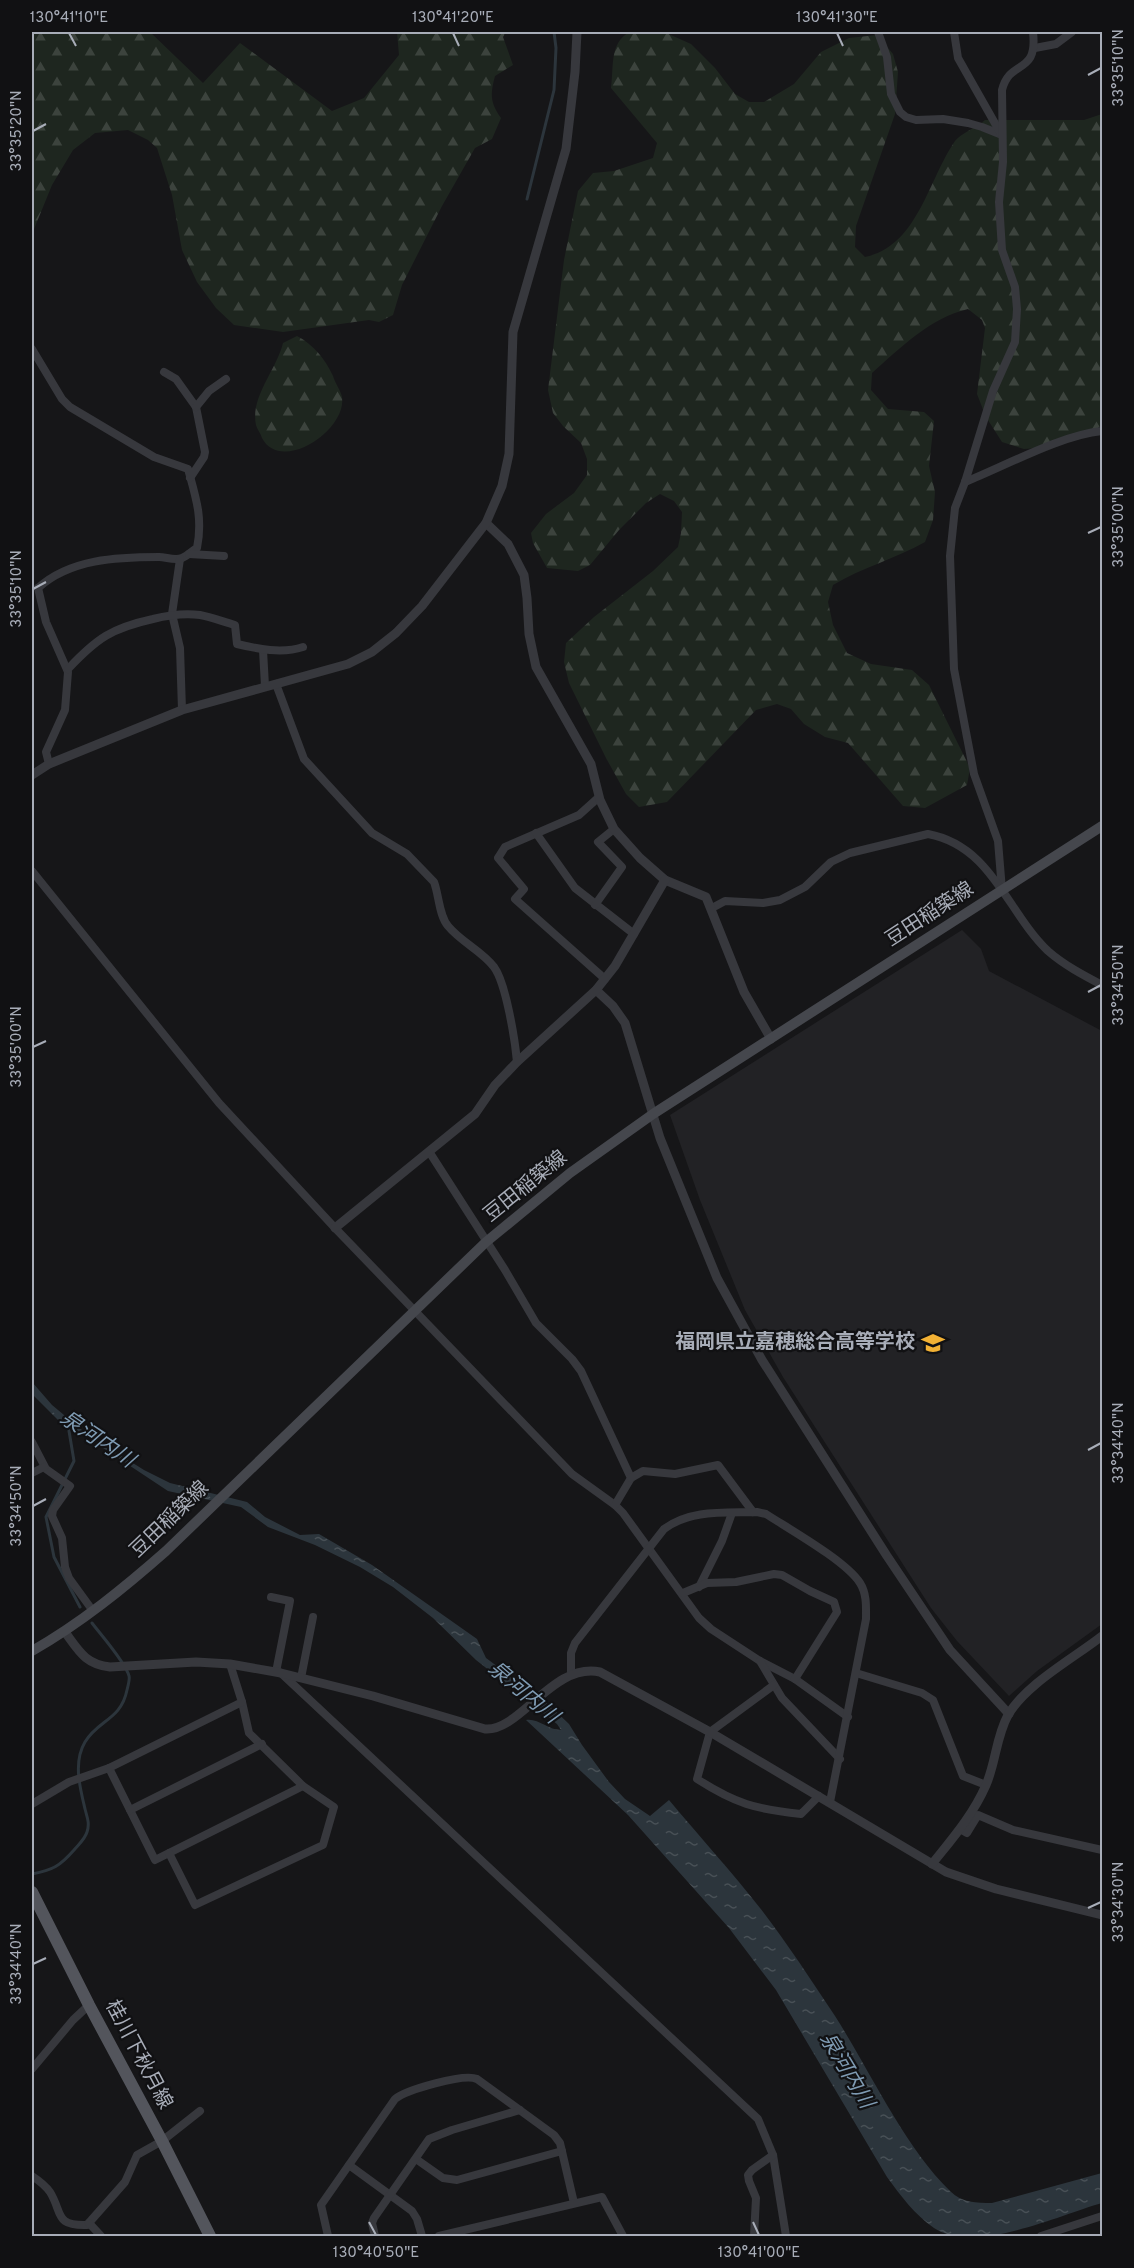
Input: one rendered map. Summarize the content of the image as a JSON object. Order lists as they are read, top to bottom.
{
  "streets": {
    "main road": ["豆田稲築線", "桂川下秋月線"]
  },
  "water": ["泉河内川"],
  "places": {
    "school or university": ["福岡県立嘉穂総合高等学校"]
  },
  "coordinates": [
    "130°41'10\"E",
    "130°41'20\"E",
    "130°41'30\"E",
    "33°35'10\"N",
    "33°35'20\"N",
    "33°35'00\"N",
    "33°34'50\"N",
    "33°34'40\"N",
    "33°34'30\"N",
    "130°40'50\"E",
    "130°41'00\"E"
  ]
}
